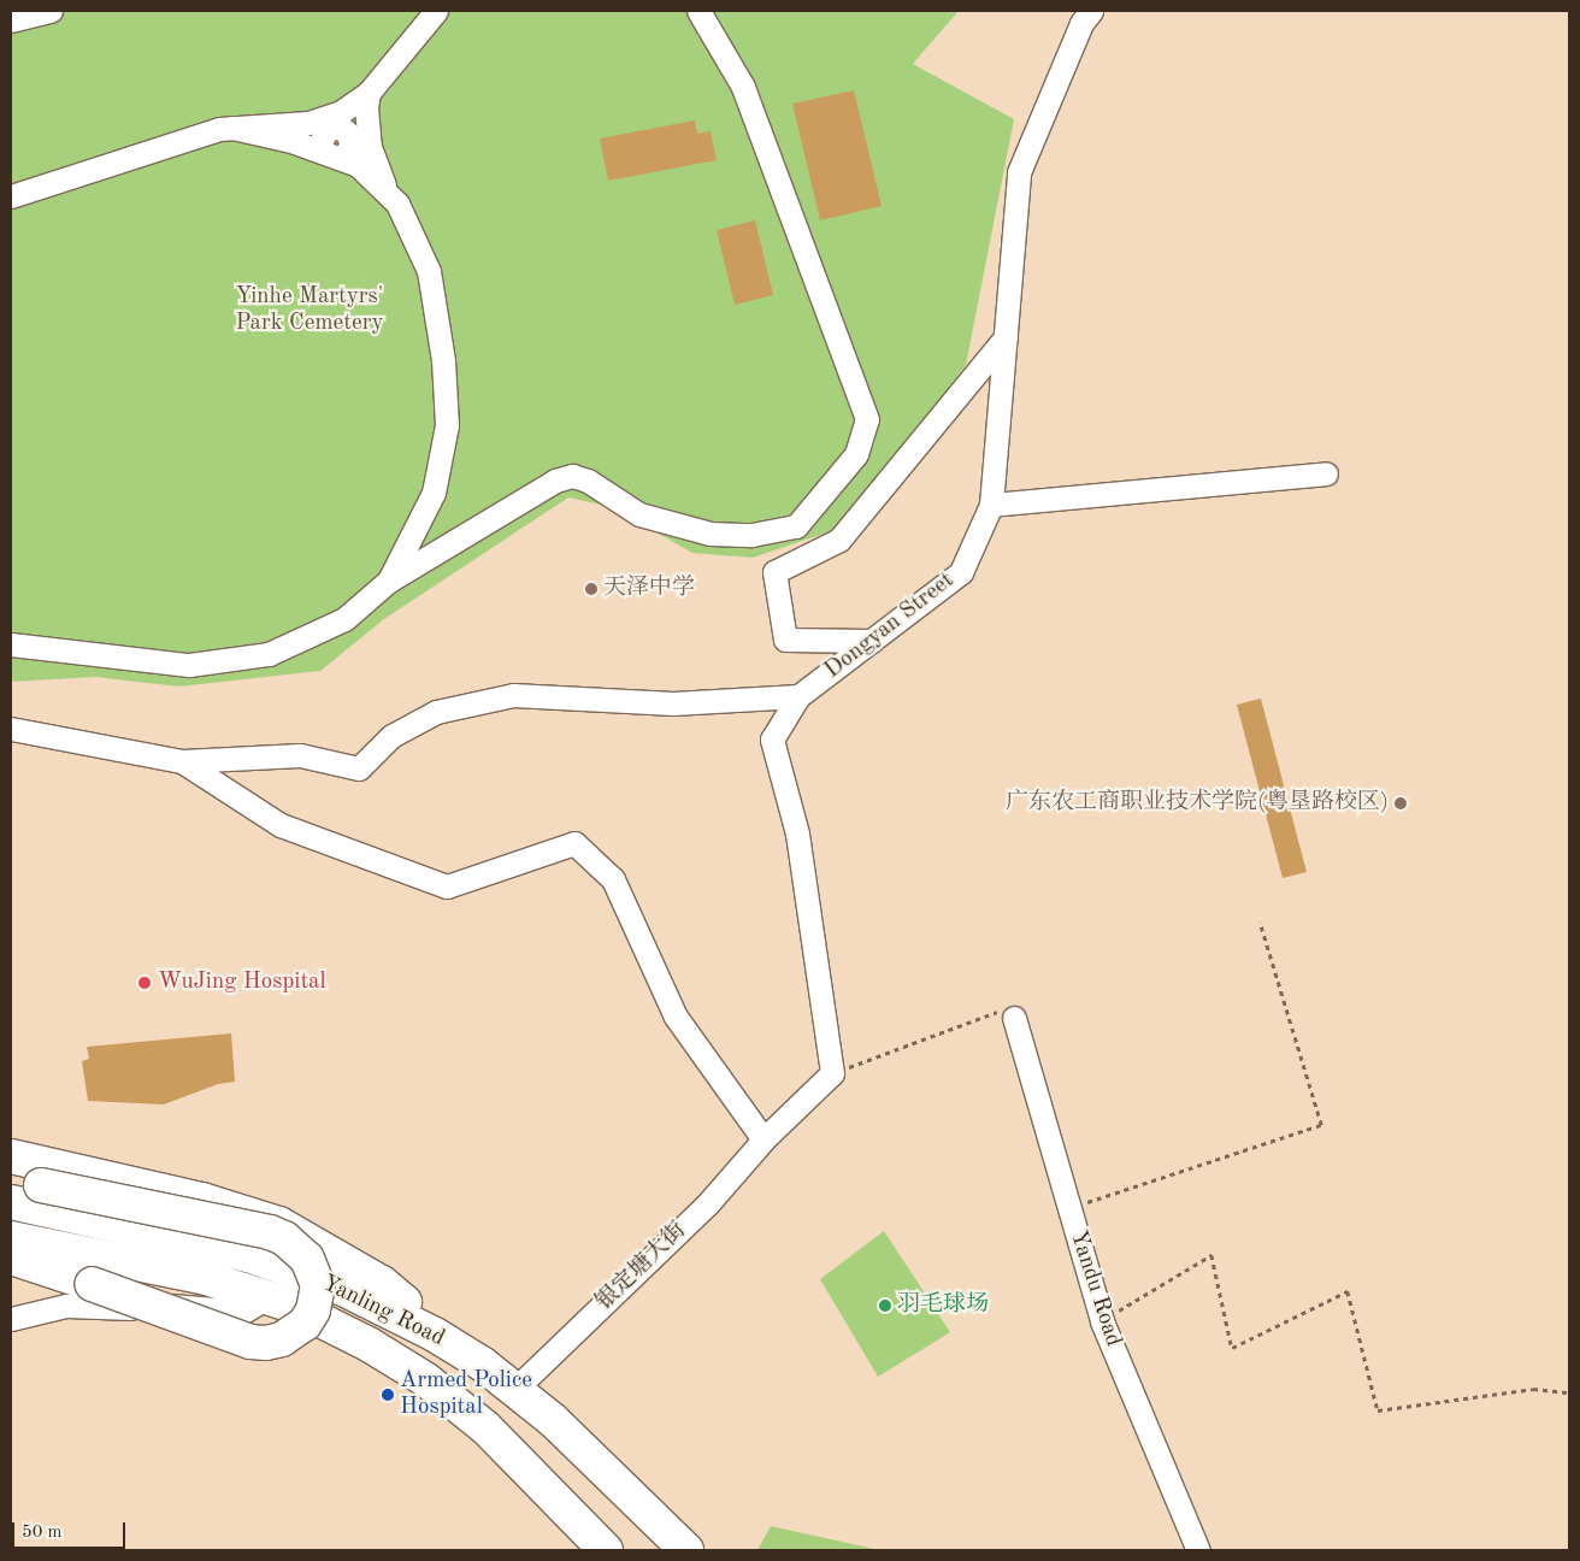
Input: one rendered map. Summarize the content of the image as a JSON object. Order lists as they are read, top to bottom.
{
  "streets": {
    "highway": ["Yanling Road"],
    "street": ["Dongyan Street", "银定塘大街", "Yandu Road"]
  },
  "crossings": [
    ["银定塘大街", "Yanling Road"]
  ],
  "parks": ["Yinhe Martyrs' Park Cemetery"],
  "places": [
    "天泽中学",
    "广东农工商职业技术学院(粤垦路校区)",
    "WuJing Hospital",
    "羽毛球场",
    "Armed Police Hospital"
  ],
  "scale_bar": "50 m"
}
